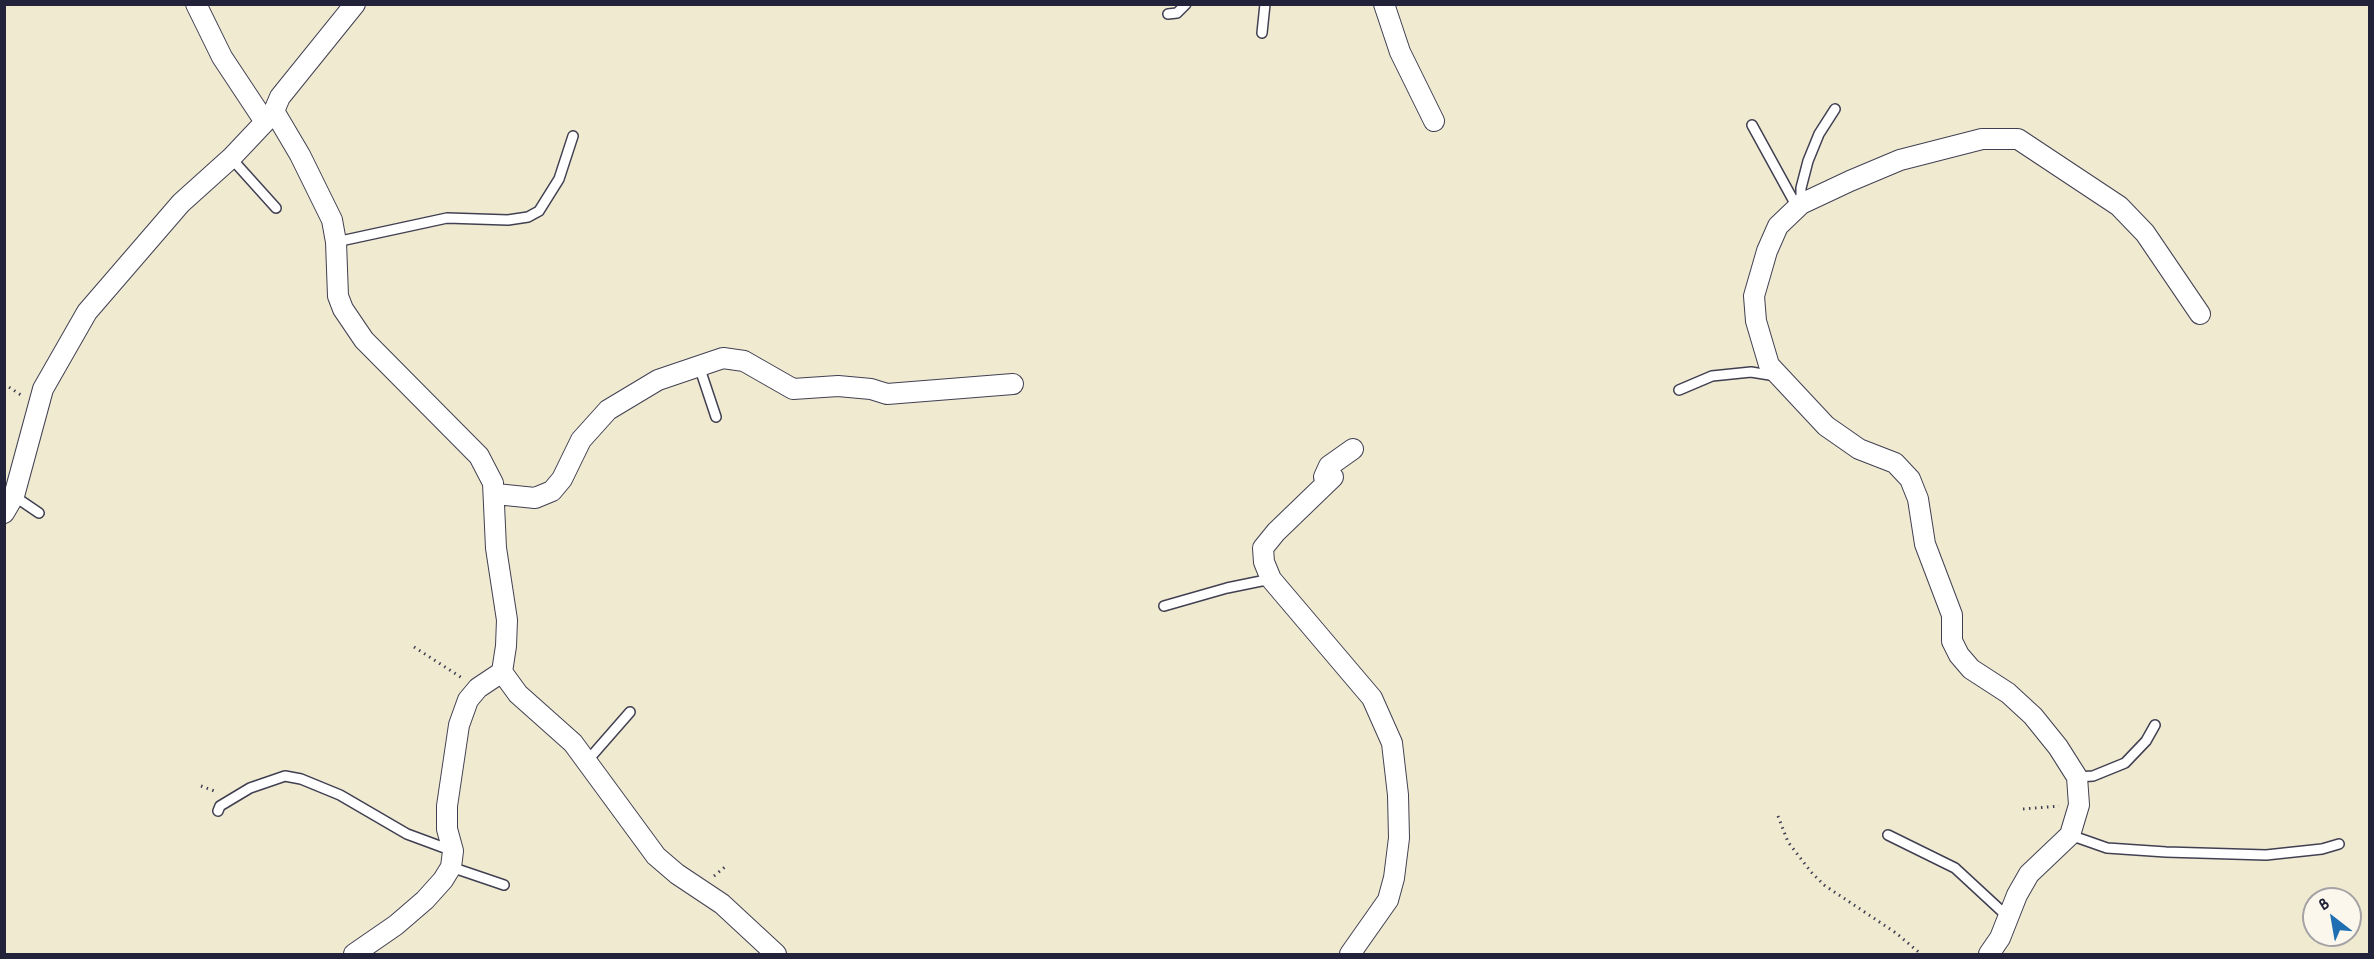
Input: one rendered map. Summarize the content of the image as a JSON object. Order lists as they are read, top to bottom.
{
  "north": "top left"
}
